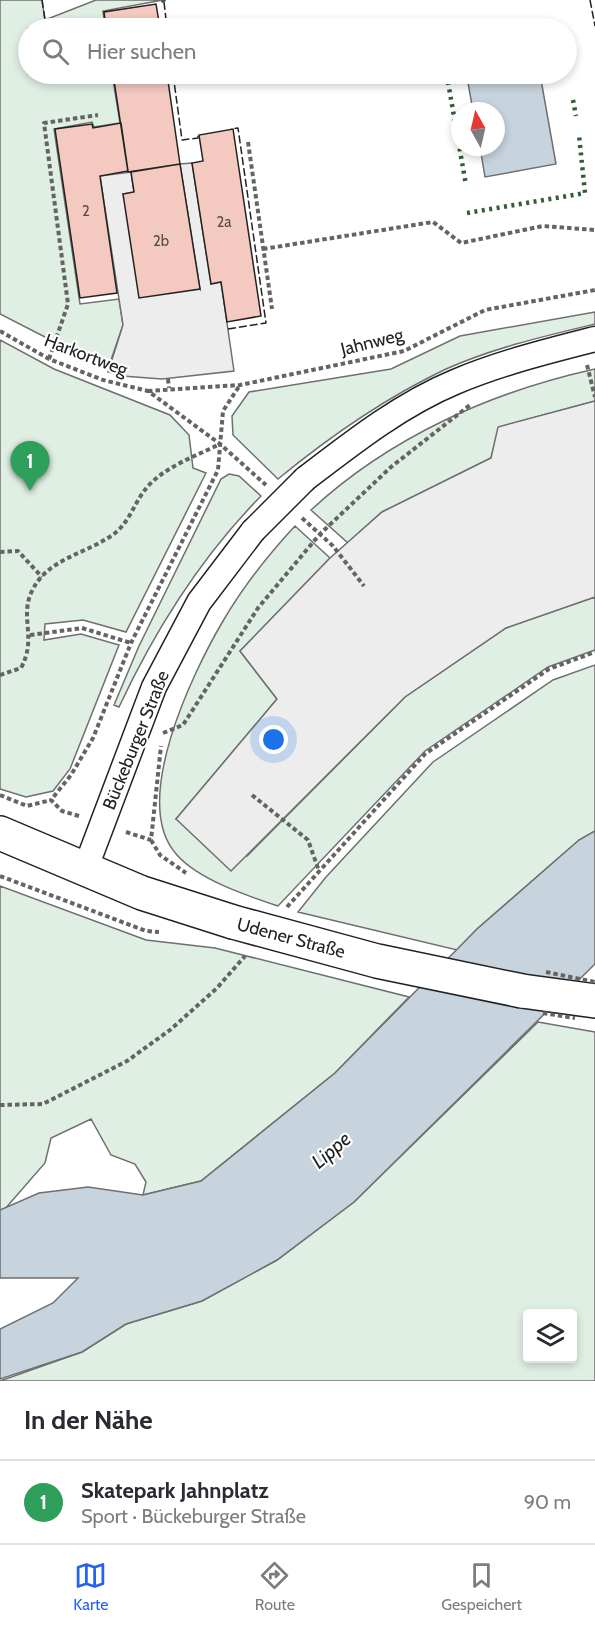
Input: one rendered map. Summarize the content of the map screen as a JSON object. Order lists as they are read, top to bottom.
{
  "streets": {
    "main road": ["Udener Straße"],
    "street": ["Bückeburger Straße"],
    "path": ["Jahnweg", "Harkortweg"]
  },
  "crossings": [
    ["Jahnweg", "Harkortweg"],
    ["Bückeburger Straße", "Udener Straße"]
  ],
  "water": ["Lippe"],
  "house_numbers": ["2", "2a", "2b"],
  "north": "top",
  "page": {
    "search": "Hier suchen",
    "pins": "1",
    "heading": "In der Nähe",
    "list": [
      {
        "mark": "1",
        "name": "Skatepark Jahnplatz",
        "note": "Sport · Bückeburger Straße",
        "value": "90 m"
      }
    ],
    "nav": ["Karte", "Route", "Gespeichert"]
  }
}
